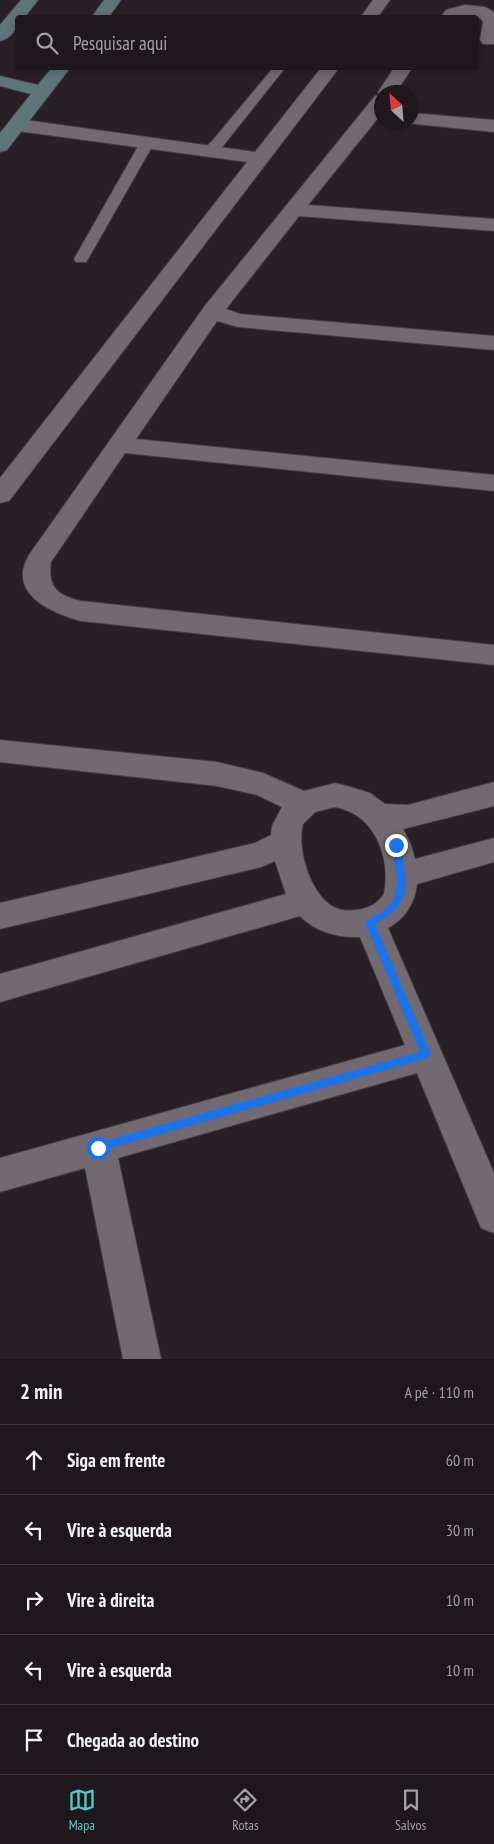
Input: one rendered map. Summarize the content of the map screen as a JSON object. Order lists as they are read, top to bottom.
{
  "north": "top left",
  "page": {
    "search": "Pesquisar aqui",
    "heading": ["2 min", "A pé · 110 m"],
    "list": [
      ["Siga em frente", "60 m"],
      ["Vire à esquerda", "30 m"],
      ["Vire à direita", "10 m"],
      ["Vire à esquerda", "10 m"],
      "Chegada ao destino"
    ],
    "nav": ["Mapa", "Rotas", "Salvos"]
  }
}
